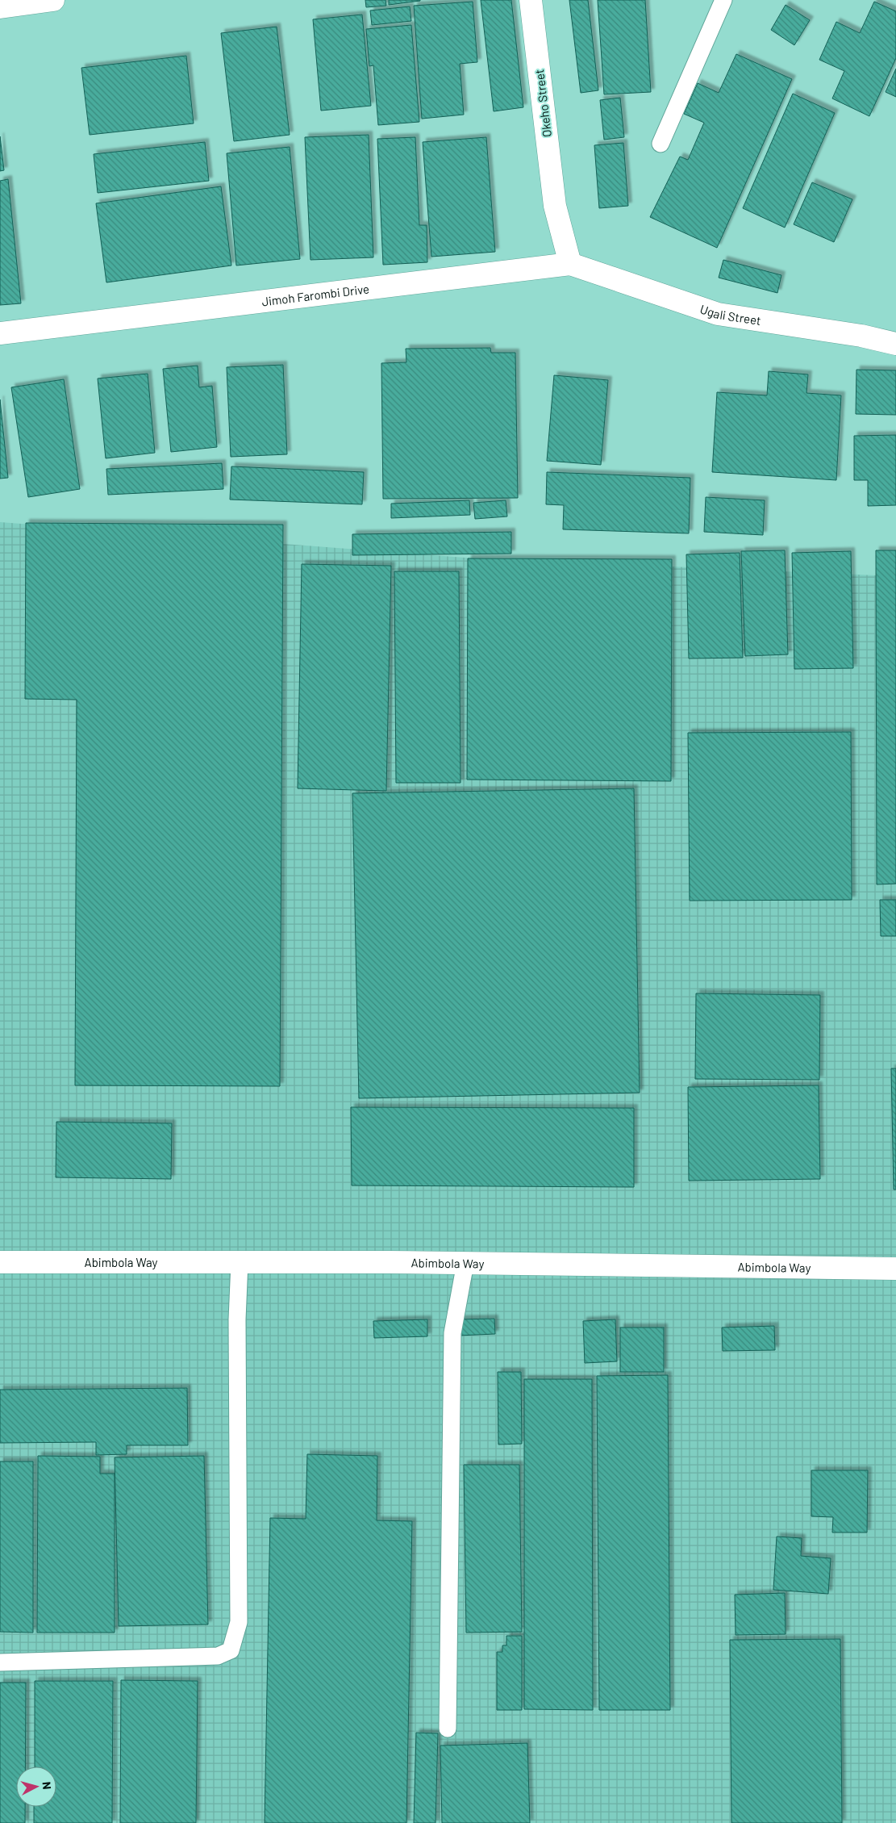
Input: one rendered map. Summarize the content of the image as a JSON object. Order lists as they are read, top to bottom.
{
  "streets": {
    "street": [
      "Okeho Street",
      "Jimoh Farombi Drive",
      "Ugali Street",
      "Abimbola Way"
    ]
  },
  "crossings": [
    ["Okeho Street", "Jimoh Farombi Drive"],
    ["Okeho Street", "Ugali Street"],
    ["Jimoh Farombi Drive", "Ugali Street"]
  ],
  "north": "right"
}
